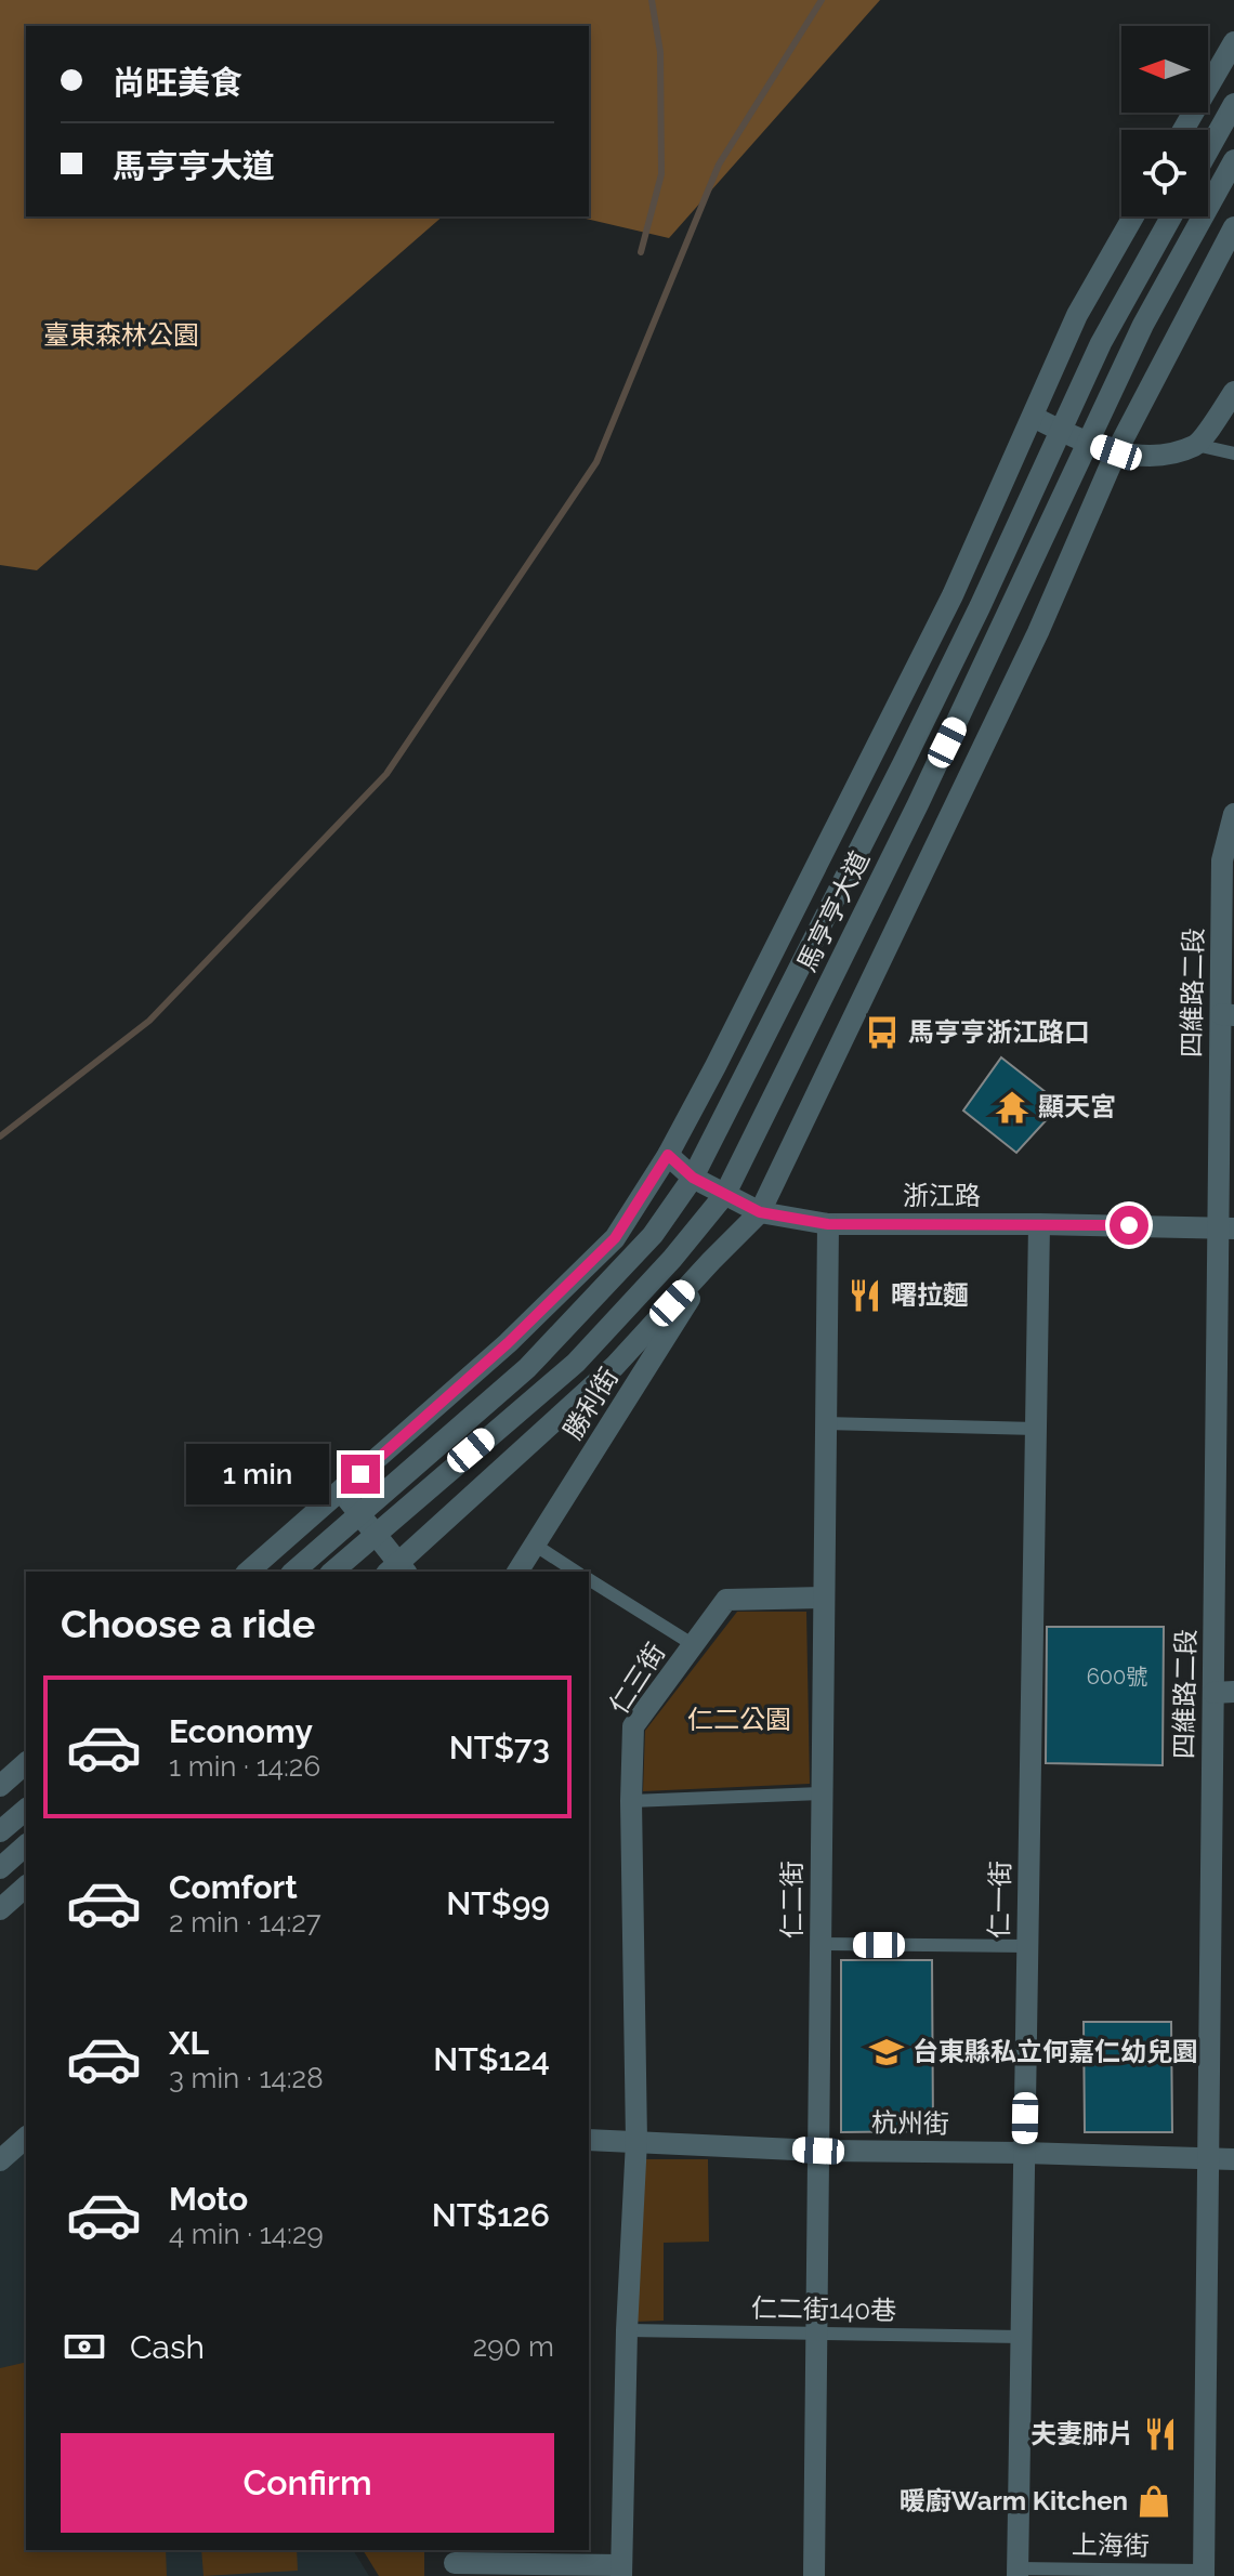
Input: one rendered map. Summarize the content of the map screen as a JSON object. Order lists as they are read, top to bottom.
{
  "streets": {
    "street": [
      "馬亨亨大道",
      "四維路二段",
      "浙江路",
      "勝利街",
      "仁三街",
      "仁二街",
      "仁一街",
      "杭州街"
    ],
    "lane": ["仁二街140巷", "上海街"]
  },
  "crossings": [
    ["馬亨亨大道", "浙江路"],
    ["四維路二段", "浙江路"],
    ["四維路二段", "杭州街"],
    ["四維路二段", "上海街"],
    ["浙江路", "仁二街"],
    ["浙江路", "仁一街"],
    ["仁三街", "仁二街"],
    ["仁三街", "杭州街"],
    ["仁三街", "仁二街140巷"],
    ["仁二街", "杭州街"],
    ["仁二街", "仁二街140巷"],
    ["仁一街", "杭州街"],
    ["仁一街", "仁二街140巷"],
    ["仁一街", "上海街"]
  ],
  "parks": ["臺東森林公園", "仁二公園"],
  "places": {
    "bus stop": ["馬亨亨浙江路口"],
    "temple": ["顯天宮"],
    "restaurant": ["曙拉麵", "夫妻肺片"],
    "school or university": ["台東縣私立何嘉仁幼兒園"],
    "shop": ["暖廚Warm Kitchen"]
  },
  "house_numbers": ["600號"],
  "north": "left",
  "page": {
    "banner": ["尚旺美食", "馬亨亨大道"],
    "bubble": "1 min",
    "heading": "Choose a ride",
    "list": [
      {
        "name": "Economy",
        "note": "1 min · 14:26",
        "value": "NT$73"
      },
      {
        "name": "Comfort",
        "note": "2 min · 14:27",
        "value": "NT$99"
      },
      {
        "name": "XL",
        "note": "3 min · 14:28",
        "value": "NT$124"
      },
      {
        "name": "Moto",
        "note": "4 min · 14:29",
        "value": "NT$126"
      }
    ],
    "pay": ["Cash", "290 m"],
    "buttons": "Confirm"
  }
}
